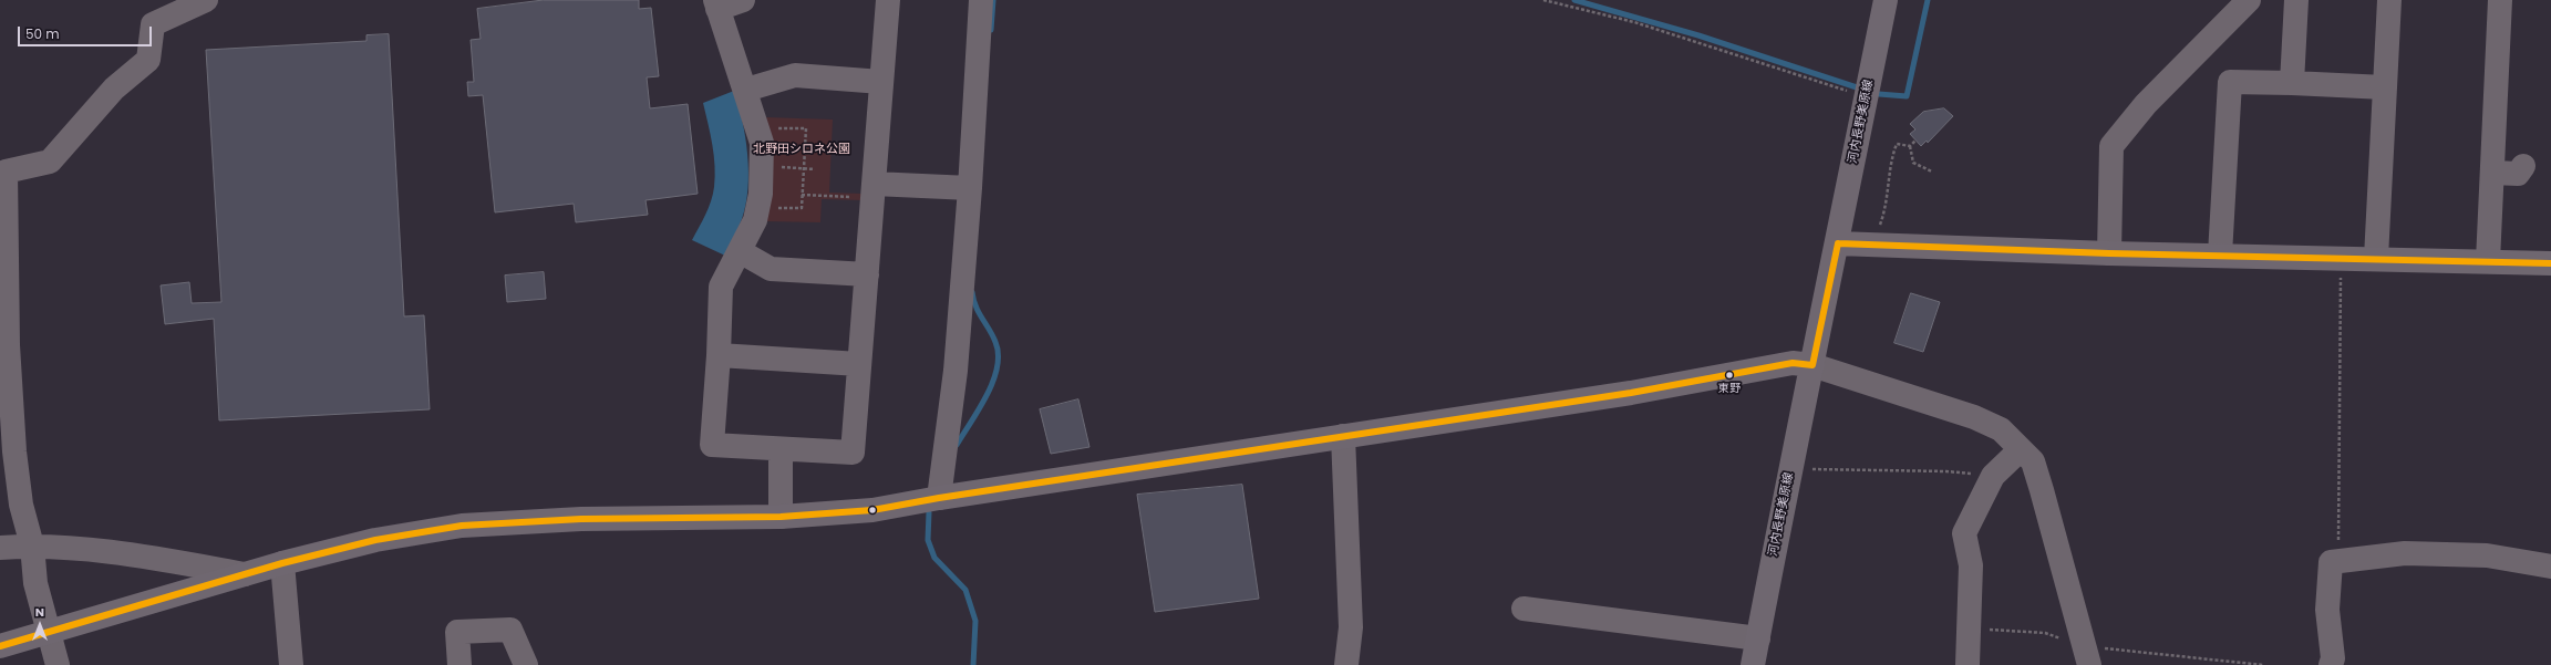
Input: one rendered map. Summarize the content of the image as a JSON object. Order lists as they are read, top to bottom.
{
  "streets": {
    "main road": ["河内長野美原線"]
  },
  "parks": ["北野田シロネ公園"],
  "places": ["東野"],
  "scale_bar": "50 m",
  "north": "top"
}
